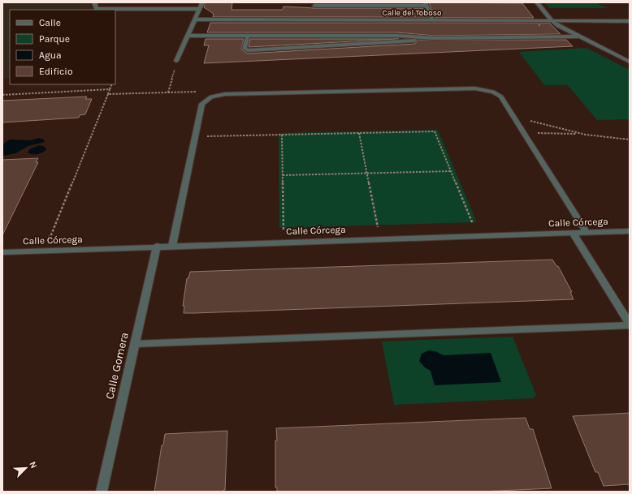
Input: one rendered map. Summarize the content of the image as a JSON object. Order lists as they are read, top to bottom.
{
  "streets": {
    "street": ["Calle del Toboso", "Calle Córcega", "Calle Gomera"]
  },
  "crossings": [
    ["Calle Córcega", "Calle Gomera"]
  ],
  "legend": [
    "Calle",
    "Parque",
    "Agua",
    "Edificio"
  ],
  "north": "top right"
}
